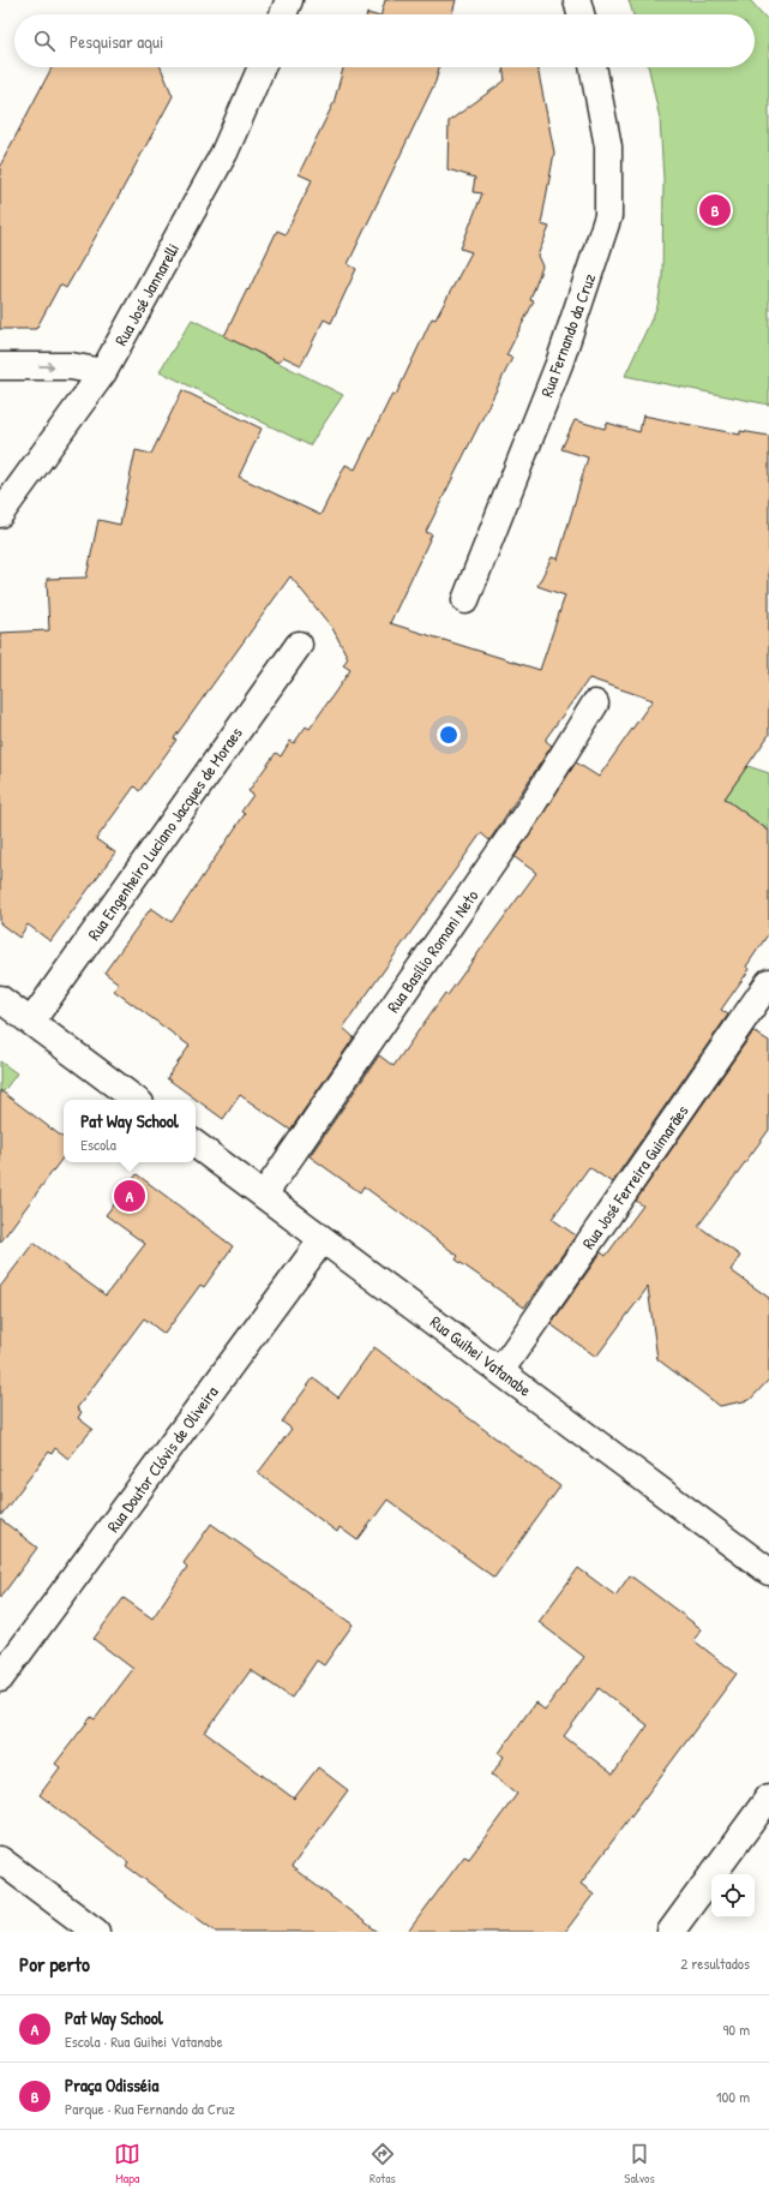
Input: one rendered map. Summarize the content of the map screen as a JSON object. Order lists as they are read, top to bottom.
{
  "streets": {
    "street": [
      "Rua José Jannarelli",
      "Rua Fernando da Cruz",
      "Rua Engenheiro Luciano Jacques de Moraes",
      "Rua Basílio Romani Neto",
      "Rua José Ferreira Guimarães",
      "Rua Guihei Vatanabe",
      "Rua Doutor Clóvis de Oliveira"
    ]
  },
  "crossings": [
    ["Rua Basílio Romani Neto", "Rua Guihei Vatanabe"],
    ["Rua José Ferreira Guimarães", "Rua Guihei Vatanabe"],
    ["Rua Guihei Vatanabe", "Rua Doutor Clóvis de Oliveira"]
  ],
  "page": {
    "search": "Pesquisar aqui",
    "pins": ["B", "A"],
    "popup": ["Pat Way School", "Escola"],
    "heading": ["Por perto", "2 resultados"],
    "list": [
      {
        "mark": "A",
        "name": "Pat Way School",
        "note": "Escola · Rua Guihei Vatanabe",
        "value": "90 m"
      },
      {
        "mark": "B",
        "name": "Praça Odisséia",
        "note": "Parque · Rua Fernando da Cruz",
        "value": "100 m"
      }
    ],
    "nav": ["Mapa", "Rotas", "Salvos"]
  }
}
